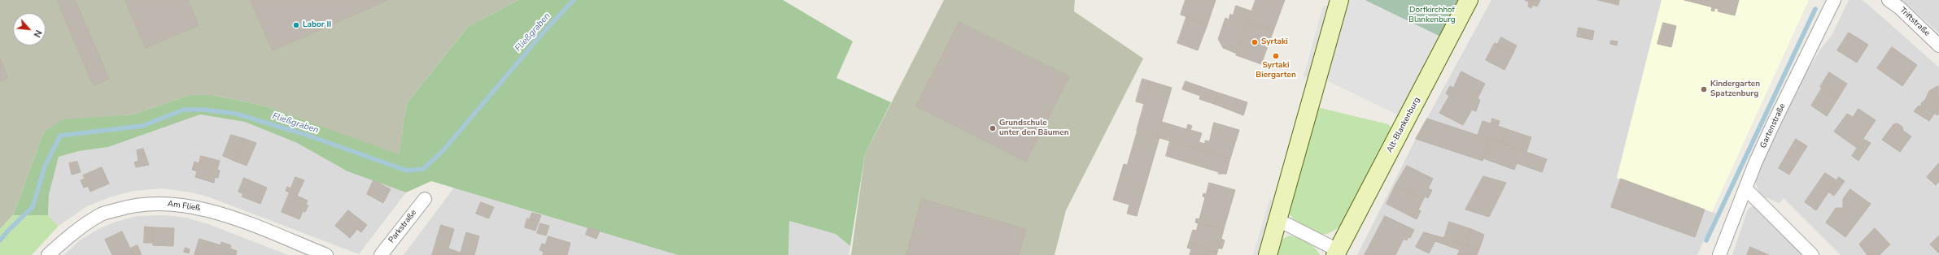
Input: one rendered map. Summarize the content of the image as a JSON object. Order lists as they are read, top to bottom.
{
  "streets": {
    "main road": ["Alt-Blankenburg"],
    "street": [
      "Triftstraße",
      "Gartenstraße",
      "Am Fließ",
      "Parkstraße"
    ]
  },
  "water": ["Fließgraben"],
  "parks": ["Dorfkirchhof Blankenburg"],
  "places": [
    "Labor II",
    "Syrtaki",
    "Syrtaki Biergarten",
    "Kindergarten Spatzenburg",
    "Grundschule unter den Bäumen"
  ],
  "north": "bottom right"
}
